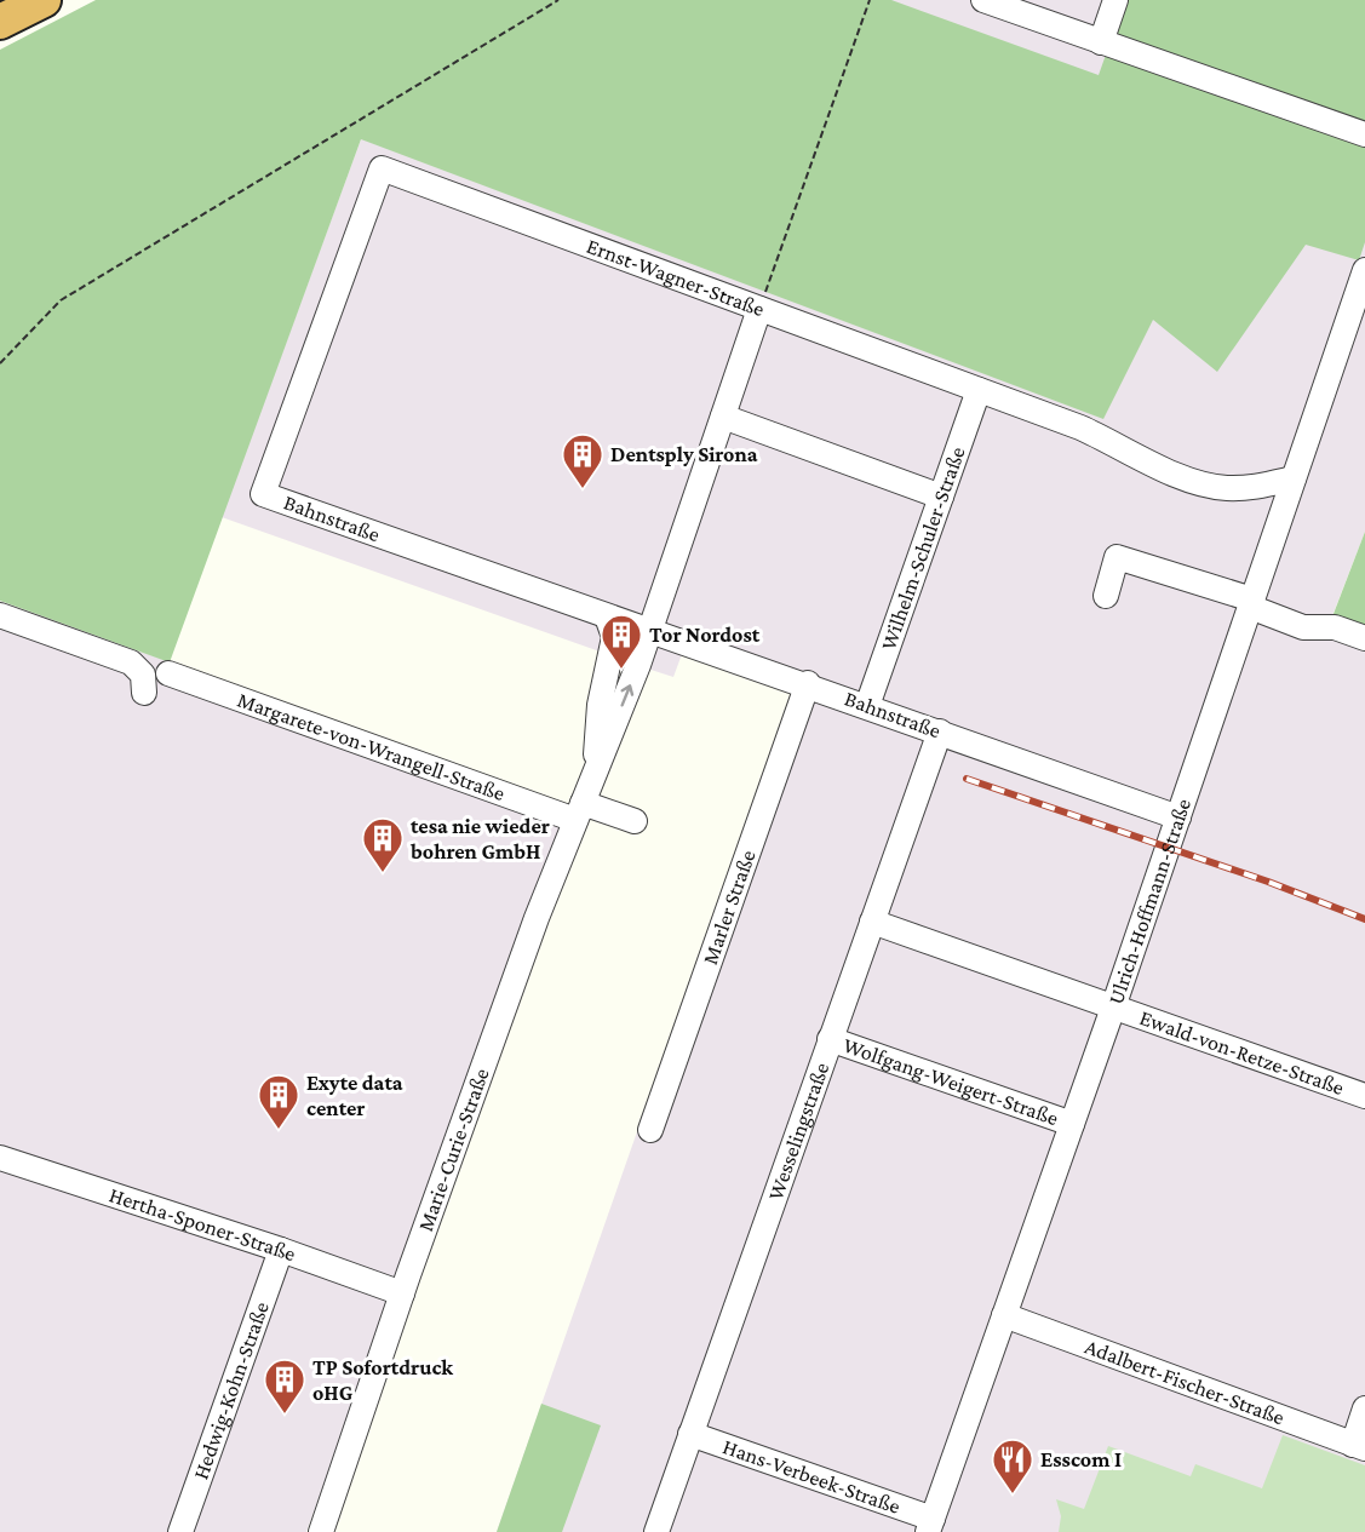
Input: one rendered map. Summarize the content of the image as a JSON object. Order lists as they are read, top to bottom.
{
  "streets": {
    "street": [
      "Ernst-Wagner-Straße",
      "Bahnstraße",
      "Wilhelm-Schuler-Straße",
      "Margarete-von-Wrangell-Straße",
      "Ulrich-Hoffmann-Straße",
      "Marler Straße",
      "Ewald-von-Retze-Straße",
      "Wolfgang-Weigert-Straße",
      "Wesselingstraße",
      "Marie-Curie-Straße",
      "Hertha-Sponer-Straße",
      "Adalbert-Fischer-Straße",
      "Hedwig-Kohn-Straße",
      "Hans-Verbeek-Straße"
    ]
  },
  "crossings": [
    ["Ernst-Wagner-Straße", "Bahnstraße"],
    ["Ernst-Wagner-Straße", "Wilhelm-Schuler-Straße"],
    ["Ernst-Wagner-Straße", "Ulrich-Hoffmann-Straße"],
    ["Bahnstraße", "Wilhelm-Schuler-Straße"],
    ["Bahnstraße", "Ulrich-Hoffmann-Straße"],
    ["Bahnstraße", "Marler Straße"],
    ["Bahnstraße", "Wesselingstraße"],
    ["Bahnstraße", "Marie-Curie-Straße"],
    ["Margarete-von-Wrangell-Straße", "Marie-Curie-Straße"],
    ["Ulrich-Hoffmann-Straße", "Ewald-von-Retze-Straße"],
    ["Ulrich-Hoffmann-Straße", "Wolfgang-Weigert-Straße"],
    ["Ulrich-Hoffmann-Straße", "Adalbert-Fischer-Straße"],
    ["Ulrich-Hoffmann-Straße", "Hans-Verbeek-Straße"],
    ["Ewald-von-Retze-Straße", "Wesselingstraße"],
    ["Wolfgang-Weigert-Straße", "Wesselingstraße"],
    ["Wesselingstraße", "Hans-Verbeek-Straße"],
    ["Marie-Curie-Straße", "Hertha-Sponer-Straße"],
    ["Hertha-Sponer-Straße", "Hedwig-Kohn-Straße"]
  ],
  "places": {
    "building": [
      "Dentsply Sirona",
      "Tor Nordost",
      "tesa nie wieder bohren GmbH",
      "Exyte data center",
      "TP Sofortdruck oHG"
    ],
    "restaurant": ["Esscom I"]
  }
}
